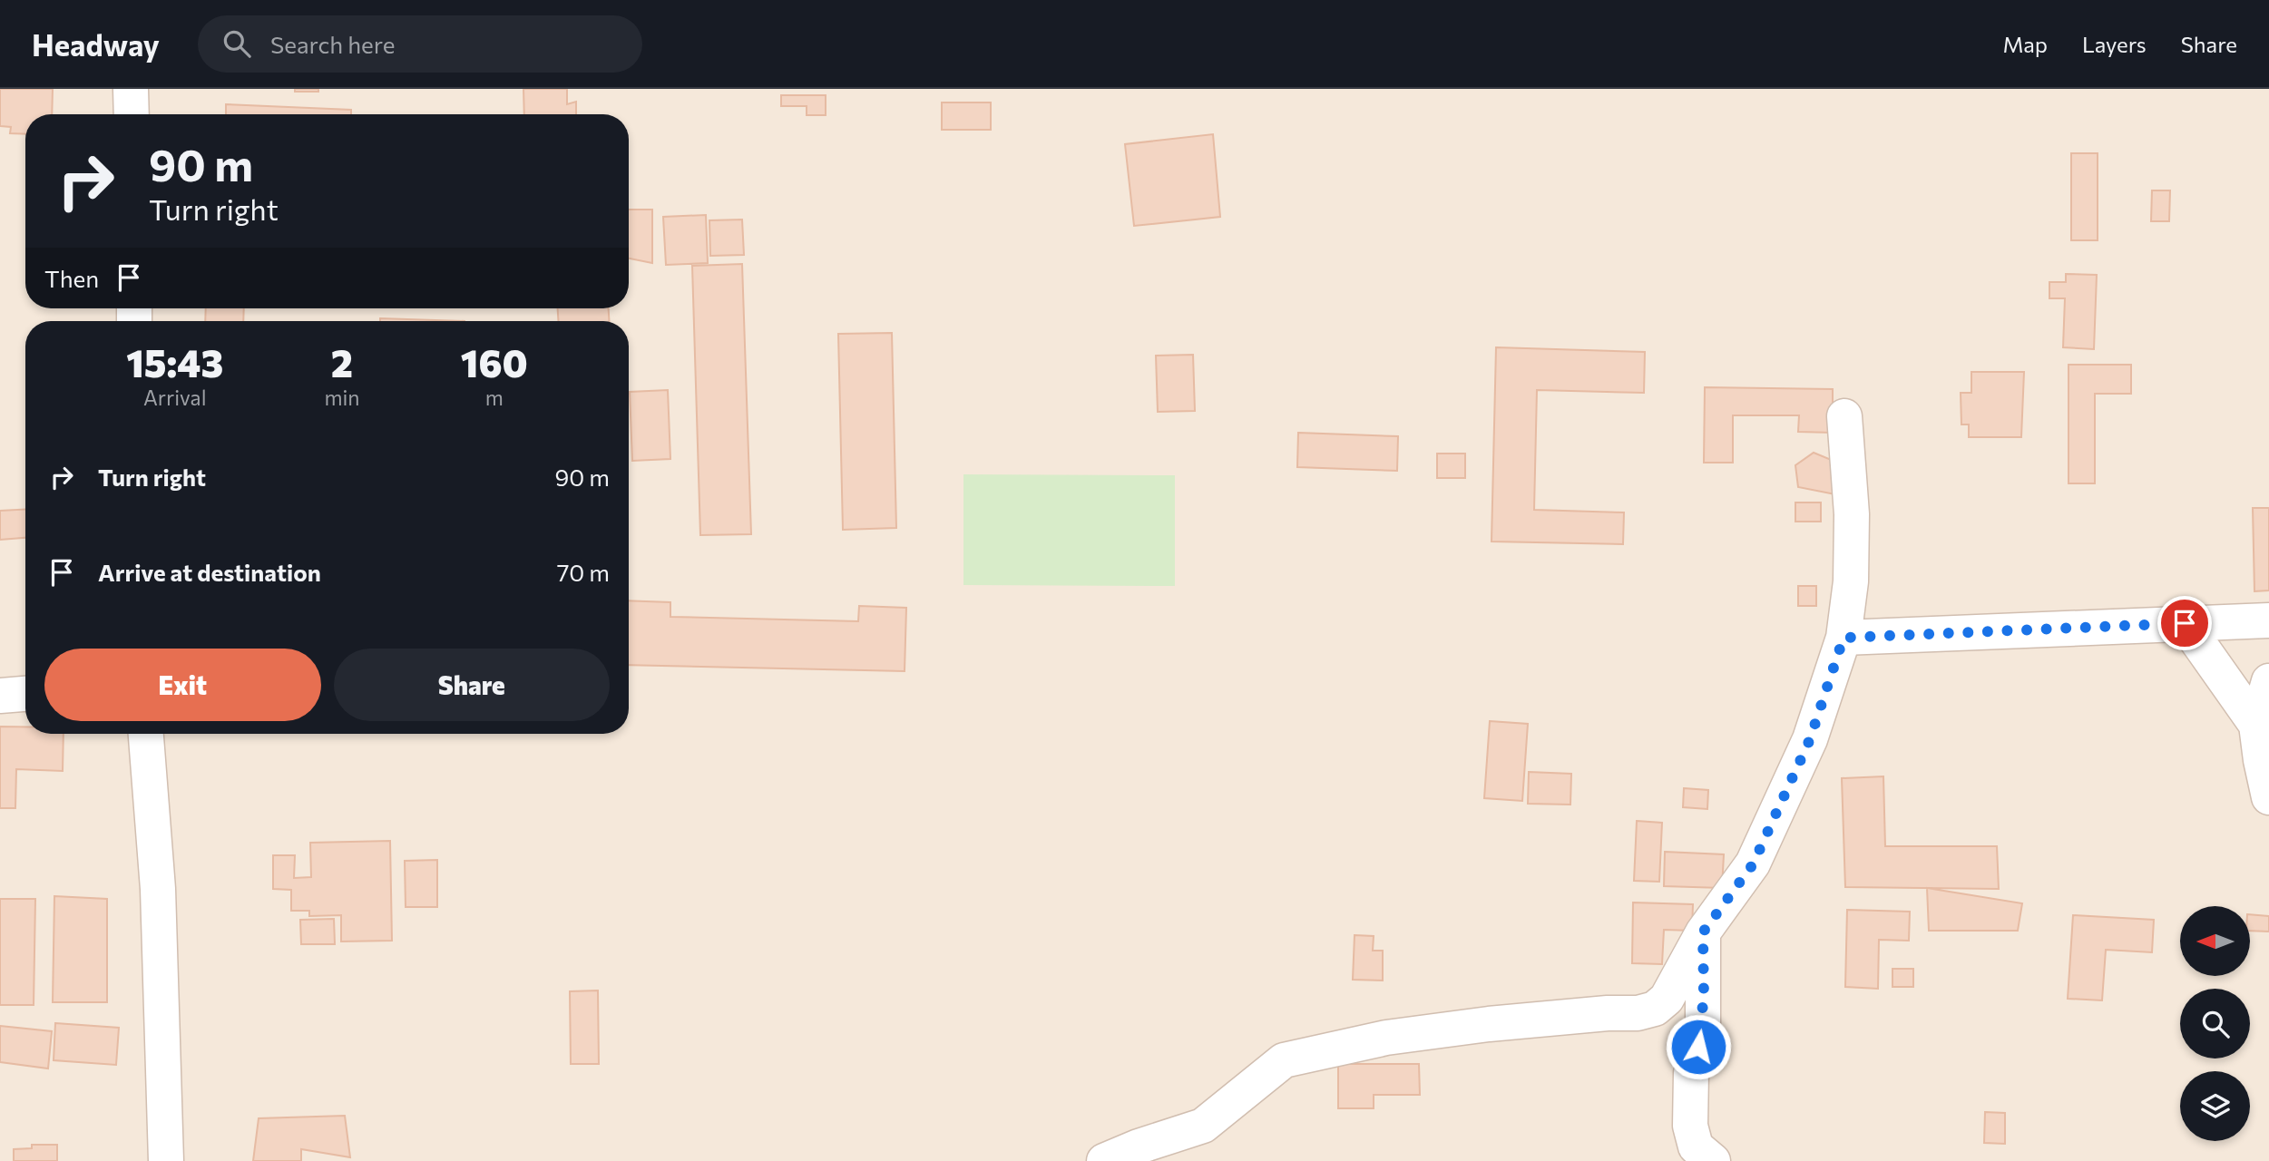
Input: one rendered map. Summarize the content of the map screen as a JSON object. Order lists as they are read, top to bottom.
{
  "north": "left",
  "page": {
    "header": "Headway",
    "search": "Search here",
    "nav": ["Map", "Layers", "Share"],
    "turn": ["90 m", "Turn right"],
    "then": "Then",
    "eta": [
      "15:43",
      "Arrival",
      "2",
      "min",
      "160",
      "m"
    ],
    "list": [
      {
        "name": "Turn right",
        "value": "90 m"
      },
      {
        "name": "Arrive at destination",
        "value": "70 m"
      }
    ],
    "buttons": ["Exit", "Share"]
  }
}
